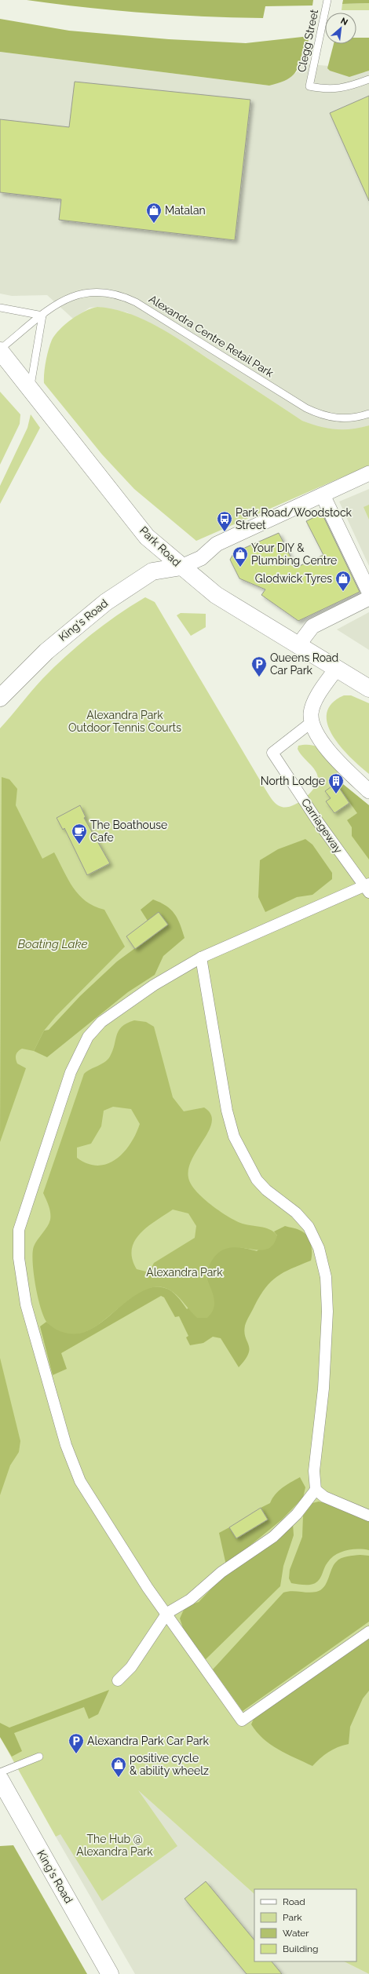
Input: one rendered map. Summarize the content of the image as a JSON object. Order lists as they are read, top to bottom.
{
  "streets": {
    "street": ["Park Road", "King's Road", "Carriageway"],
    "lane": ["Clegg Street", "Alexandra Centre Retail Park"]
  },
  "crossings": [
    ["Alexandra Centre Retail Park", "Park Road"],
    ["Park Road", "King's Road"]
  ],
  "water": ["Boating Lake"],
  "parks": ["Alexandra Park Outdoor Tennis Courts", "Alexandra Park", "The Hub @ Alexandra Park"],
  "places": {
    "shop": [
      "Matalan",
      "Your DIY & Plumbing Centre",
      "Glodwick Tyres",
      "positive cycle & ability wheelz"
    ],
    "bus stop": ["Park Road/Woodstock Street"],
    "parking": ["Queens Road Car Park", "Alexandra Park Car Park"],
    "building": ["North Lodge"],
    "cafe": ["The Boathouse Cafe"]
  },
  "legend": [
    "Road",
    "Park",
    "Water",
    "Building"
  ],
  "north": "top right"
}
